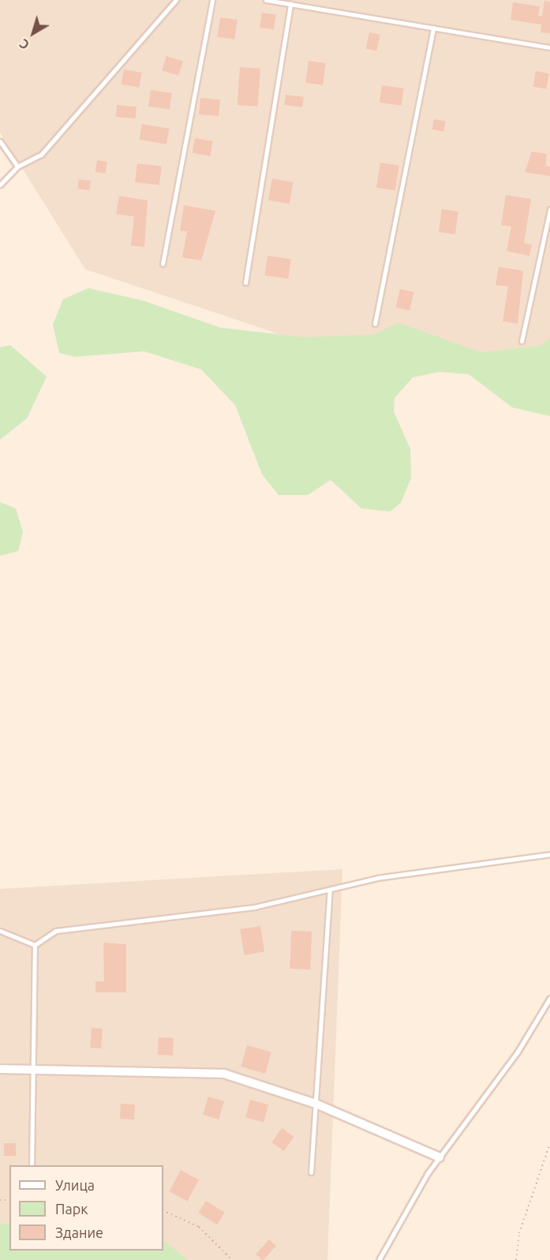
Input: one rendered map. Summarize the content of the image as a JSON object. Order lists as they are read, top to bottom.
{
  "legend": ["Улица", "Парк", "Здание"],
  "north": "bottom left"
}
